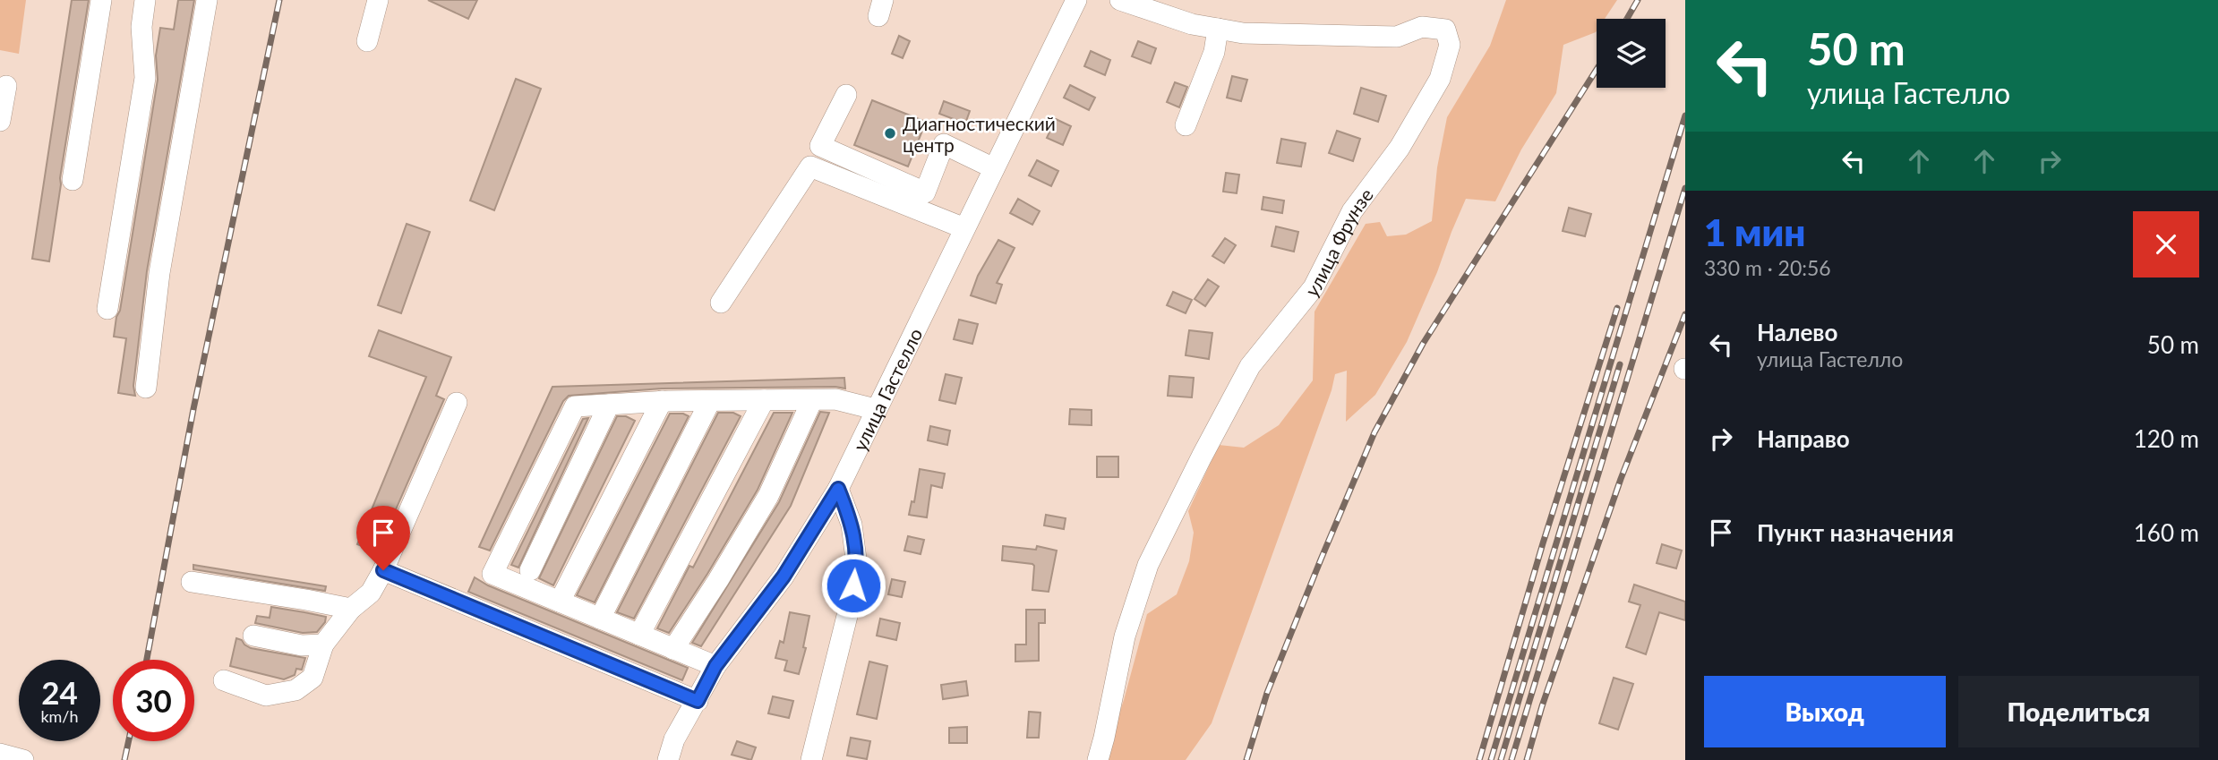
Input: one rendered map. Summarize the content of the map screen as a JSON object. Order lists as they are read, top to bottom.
{
  "streets": {
    "street": ["улица Фрунзе", "улица Гастелло"]
  },
  "places": ["Диагностический центр"],
  "page": {
    "turn": ["50 m", "улица Гастелло"],
    "heading": ["1 мин", "330 m · 20:56"],
    "list": [
      {
        "name": "Налево",
        "note": "улица Гастелло",
        "value": "50 m"
      },
      {
        "name": "Направо",
        "value": "120 m"
      },
      {
        "name": "Пункт назначения",
        "value": "160 m"
      }
    ],
    "speed": "24 km/h",
    "limit": "30",
    "buttons": ["Выход", "Поделиться"]
  }
}
